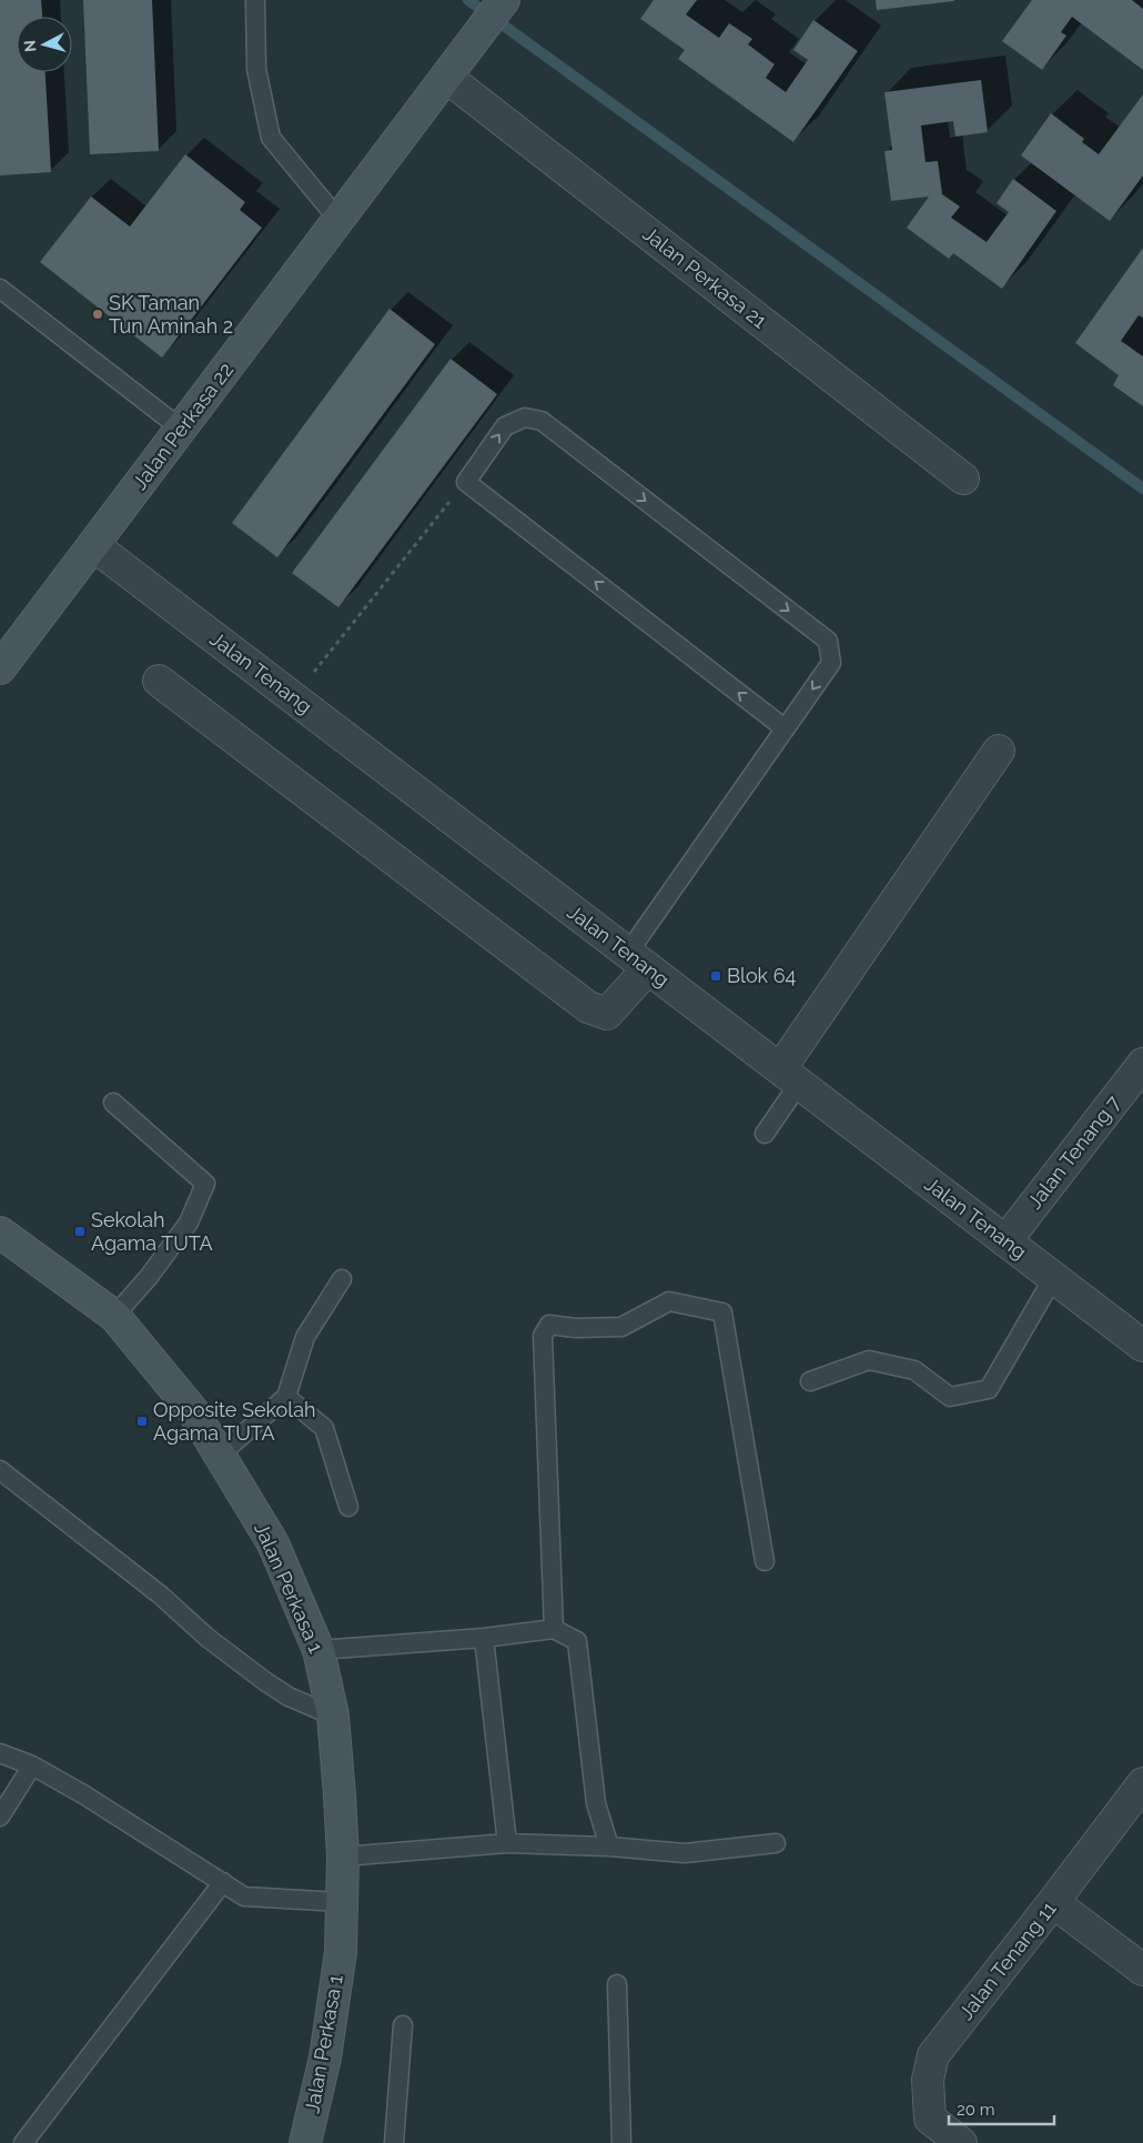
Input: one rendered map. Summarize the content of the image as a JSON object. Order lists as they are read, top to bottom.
{
  "streets": {
    "street": [
      "Jalan Perkasa 21",
      "Jalan Perkasa 22",
      "Jalan Tenang",
      "Jalan Tenang 7",
      "Jalan Perkasa 1",
      "Jalan Tenang 11"
    ]
  },
  "crossings": [
    ["Jalan Perkasa 21", "Jalan Perkasa 22"],
    ["Jalan Perkasa 22", "Jalan Tenang"],
    ["Jalan Tenang", "Jalan Tenang 7"]
  ],
  "places": {
    "other": ["SK Taman Tun Aminah 2"],
    "transit": ["Blok 64", "Sekolah Agama TUTA", "Opposite Sekolah Agama TUTA"]
  },
  "scale_bar": "20 m",
  "north": "left"
}
